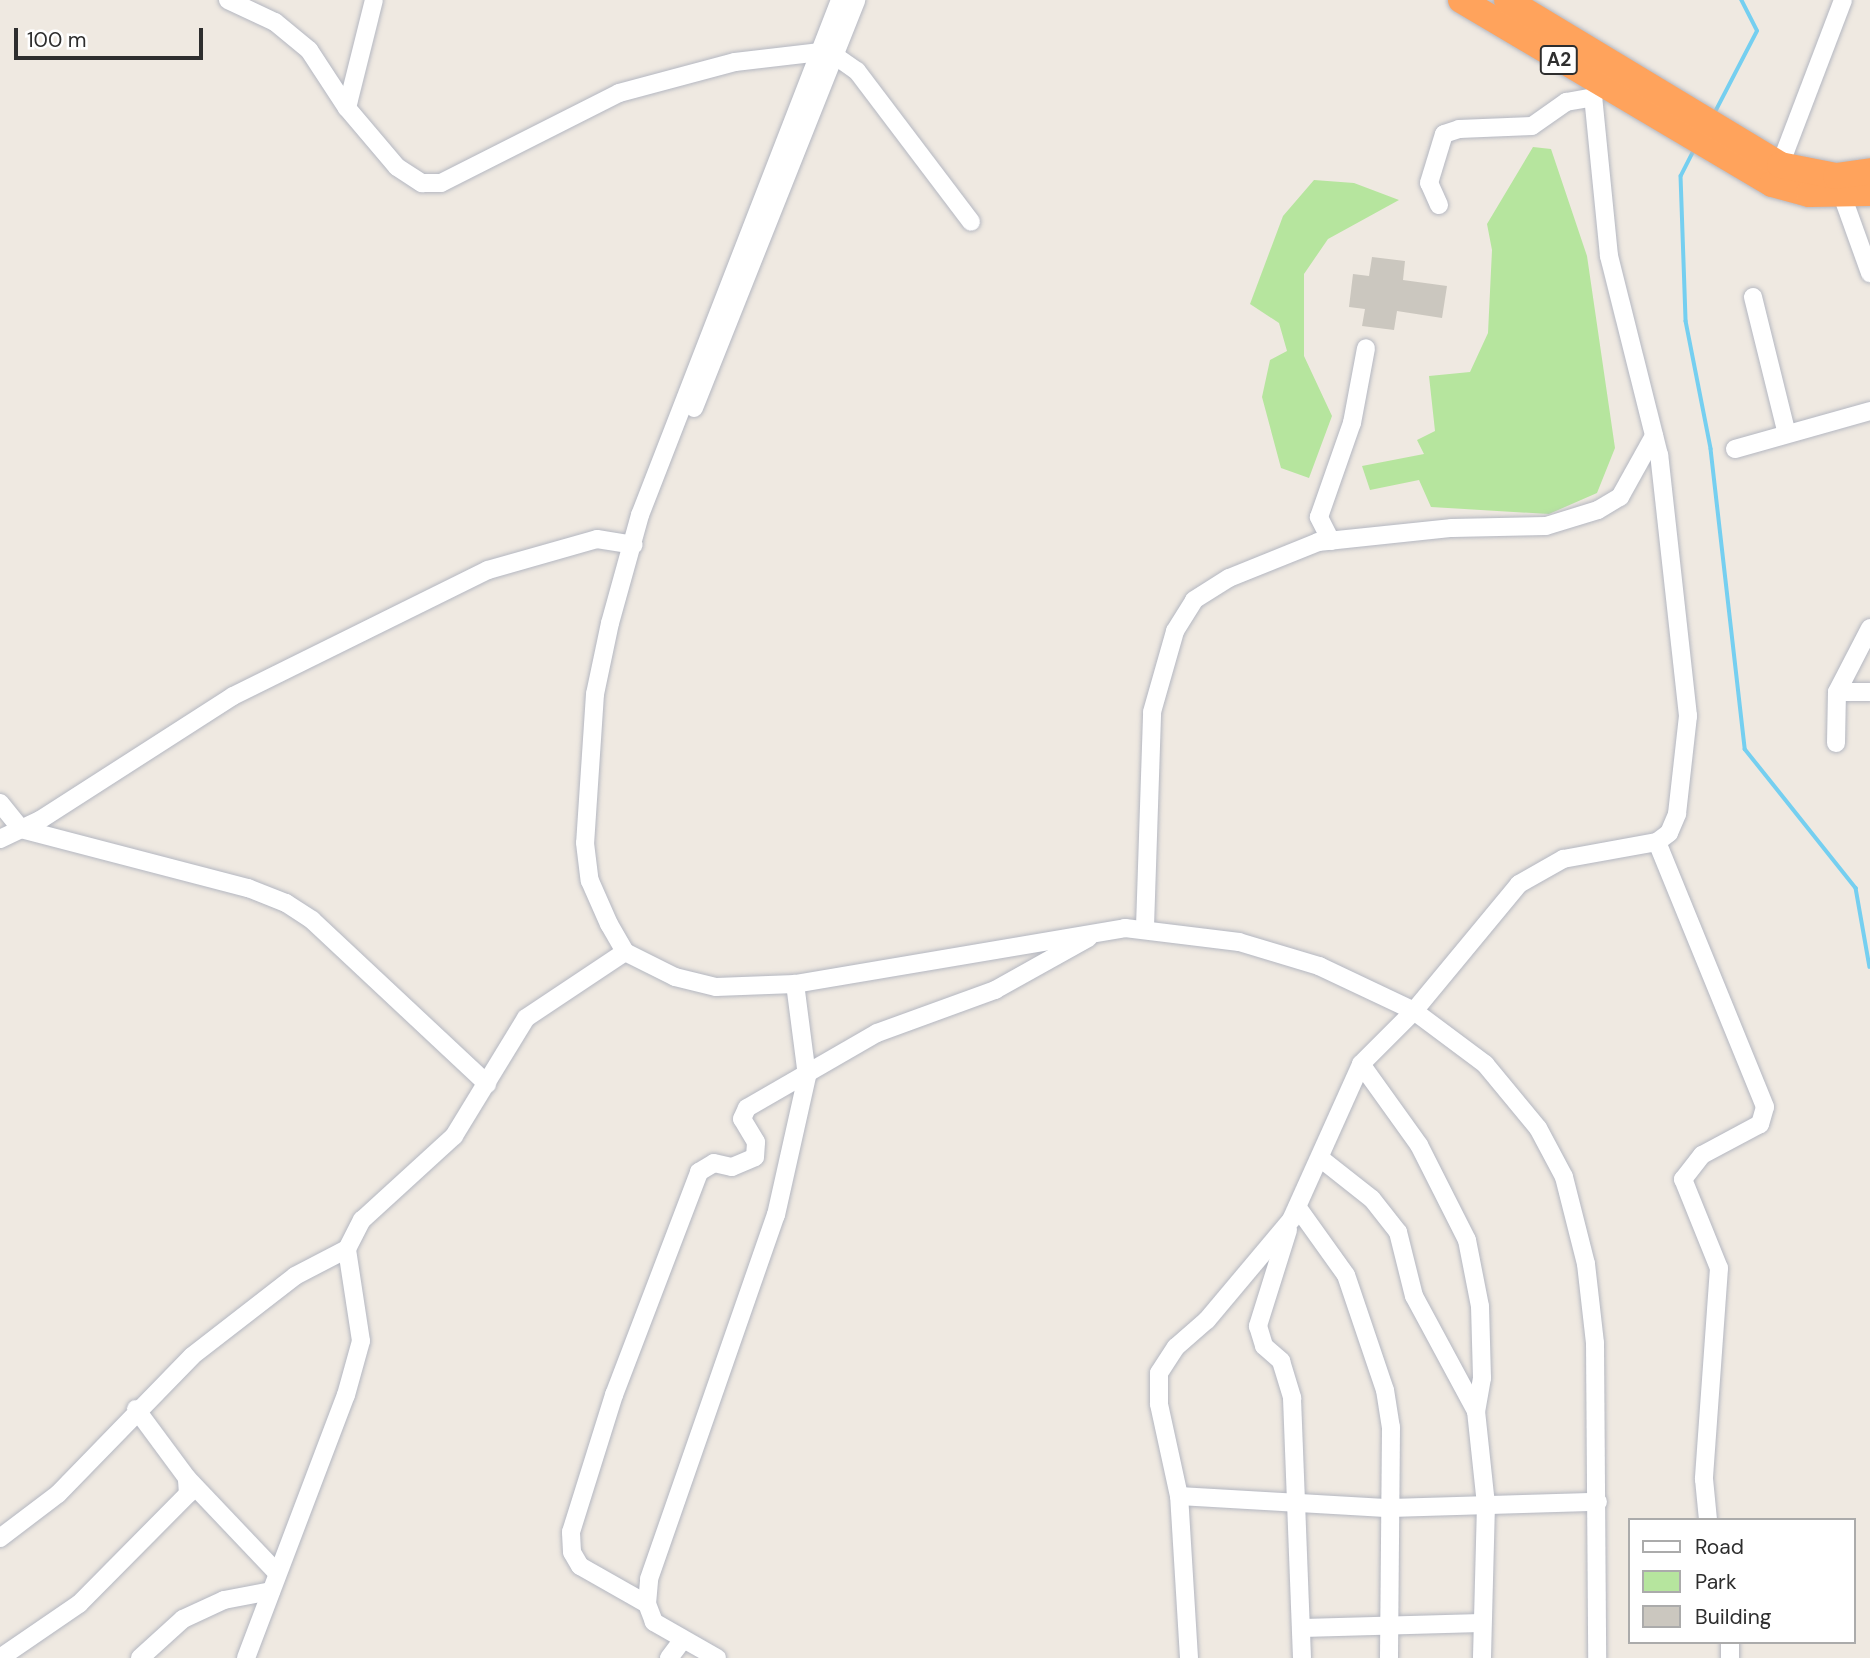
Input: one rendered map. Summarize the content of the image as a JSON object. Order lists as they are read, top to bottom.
{
  "streets": {
    "highway": ["A2"]
  },
  "legend": ["Road", "Park", "Building"],
  "scale_bar": "100 m"
}
